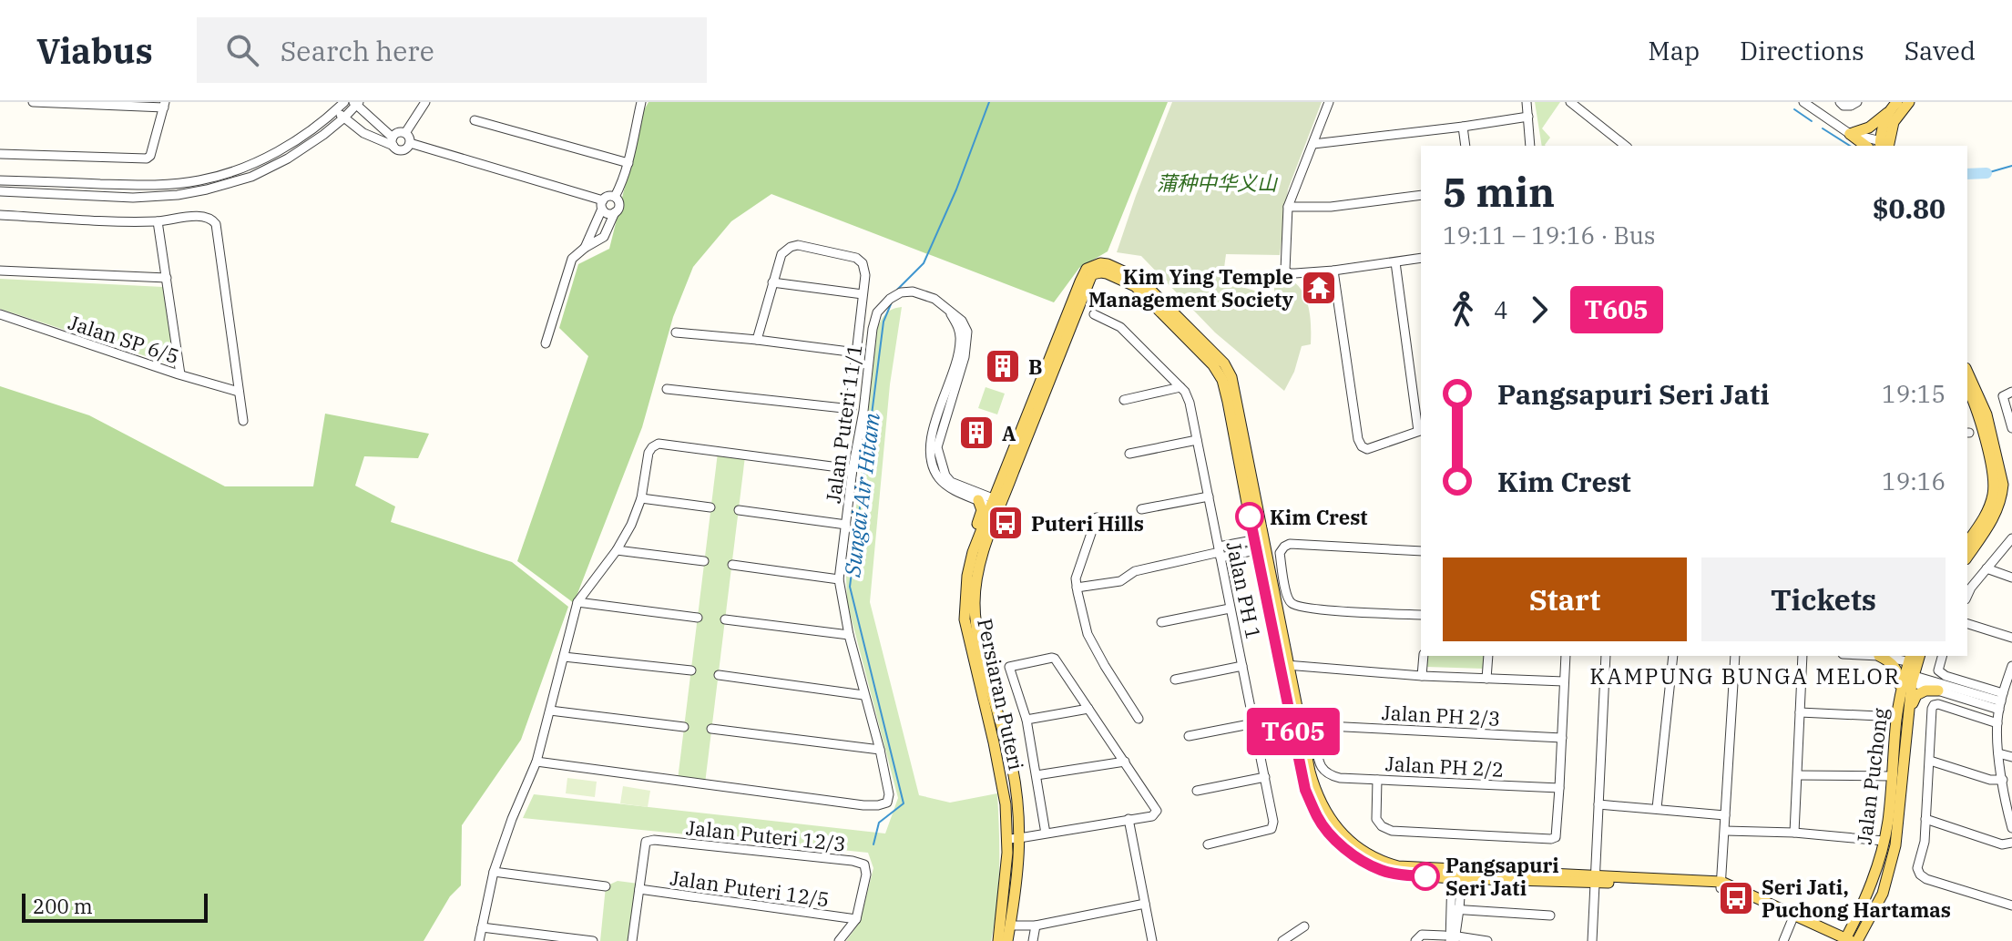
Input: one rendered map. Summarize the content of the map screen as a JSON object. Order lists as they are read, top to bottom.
{
  "streets": {
    "main road": ["Persiaran Puteri", "Jalan Puchong"],
    "street": [
      "Jalan SP 6/5",
      "Jalan Puteri 11/1",
      "Jalan PH 1",
      "Jalan PH 2/3",
      "Jalan PH 2/2",
      "Jalan Puteri 12/3",
      "Jalan Puteri 12/5"
    ]
  },
  "crossings": [
    ["Jalan Puteri 11/1", "Persiaran Puteri"],
    ["Persiaran Puteri", "Jalan Puchong"],
    ["Jalan PH 2/3", "Jalan PH 2/2"],
    ["Jalan Puteri 12/3", "Jalan Puteri 12/5"]
  ],
  "districts": ["KAMPUNG BUNGA MELOR"],
  "water": ["Sungai Air Hitam"],
  "parks": ["蒲种中华义山"],
  "places": {
    "temple": ["Kim Ying Temple Management Society"],
    "building": ["B", "A"],
    "other": ["Kim Crest", "Pangsapuri Seri Jati"],
    "bus stop": ["Puteri Hills", "Seri Jati, Puchong Hartamas"]
  },
  "lines": ["bus line T605"],
  "scale_bar": "200 m",
  "page": {
    "header": "Viabus",
    "search": "Search here",
    "nav": ["Map", "Directions", "Saved"],
    "on_map": "T605",
    "heading": ["5 min", "19:11 – 19:16 · Bus", "$0.80"],
    "legs": ["4", "T605"],
    "list": [
      {
        "name": "Pangsapuri Seri Jati",
        "value": "19:15"
      },
      {
        "name": "Kim Crest",
        "value": "19:16"
      }
    ],
    "buttons": ["Start", "Tickets"],
    "scale": "200 m"
  }
}
